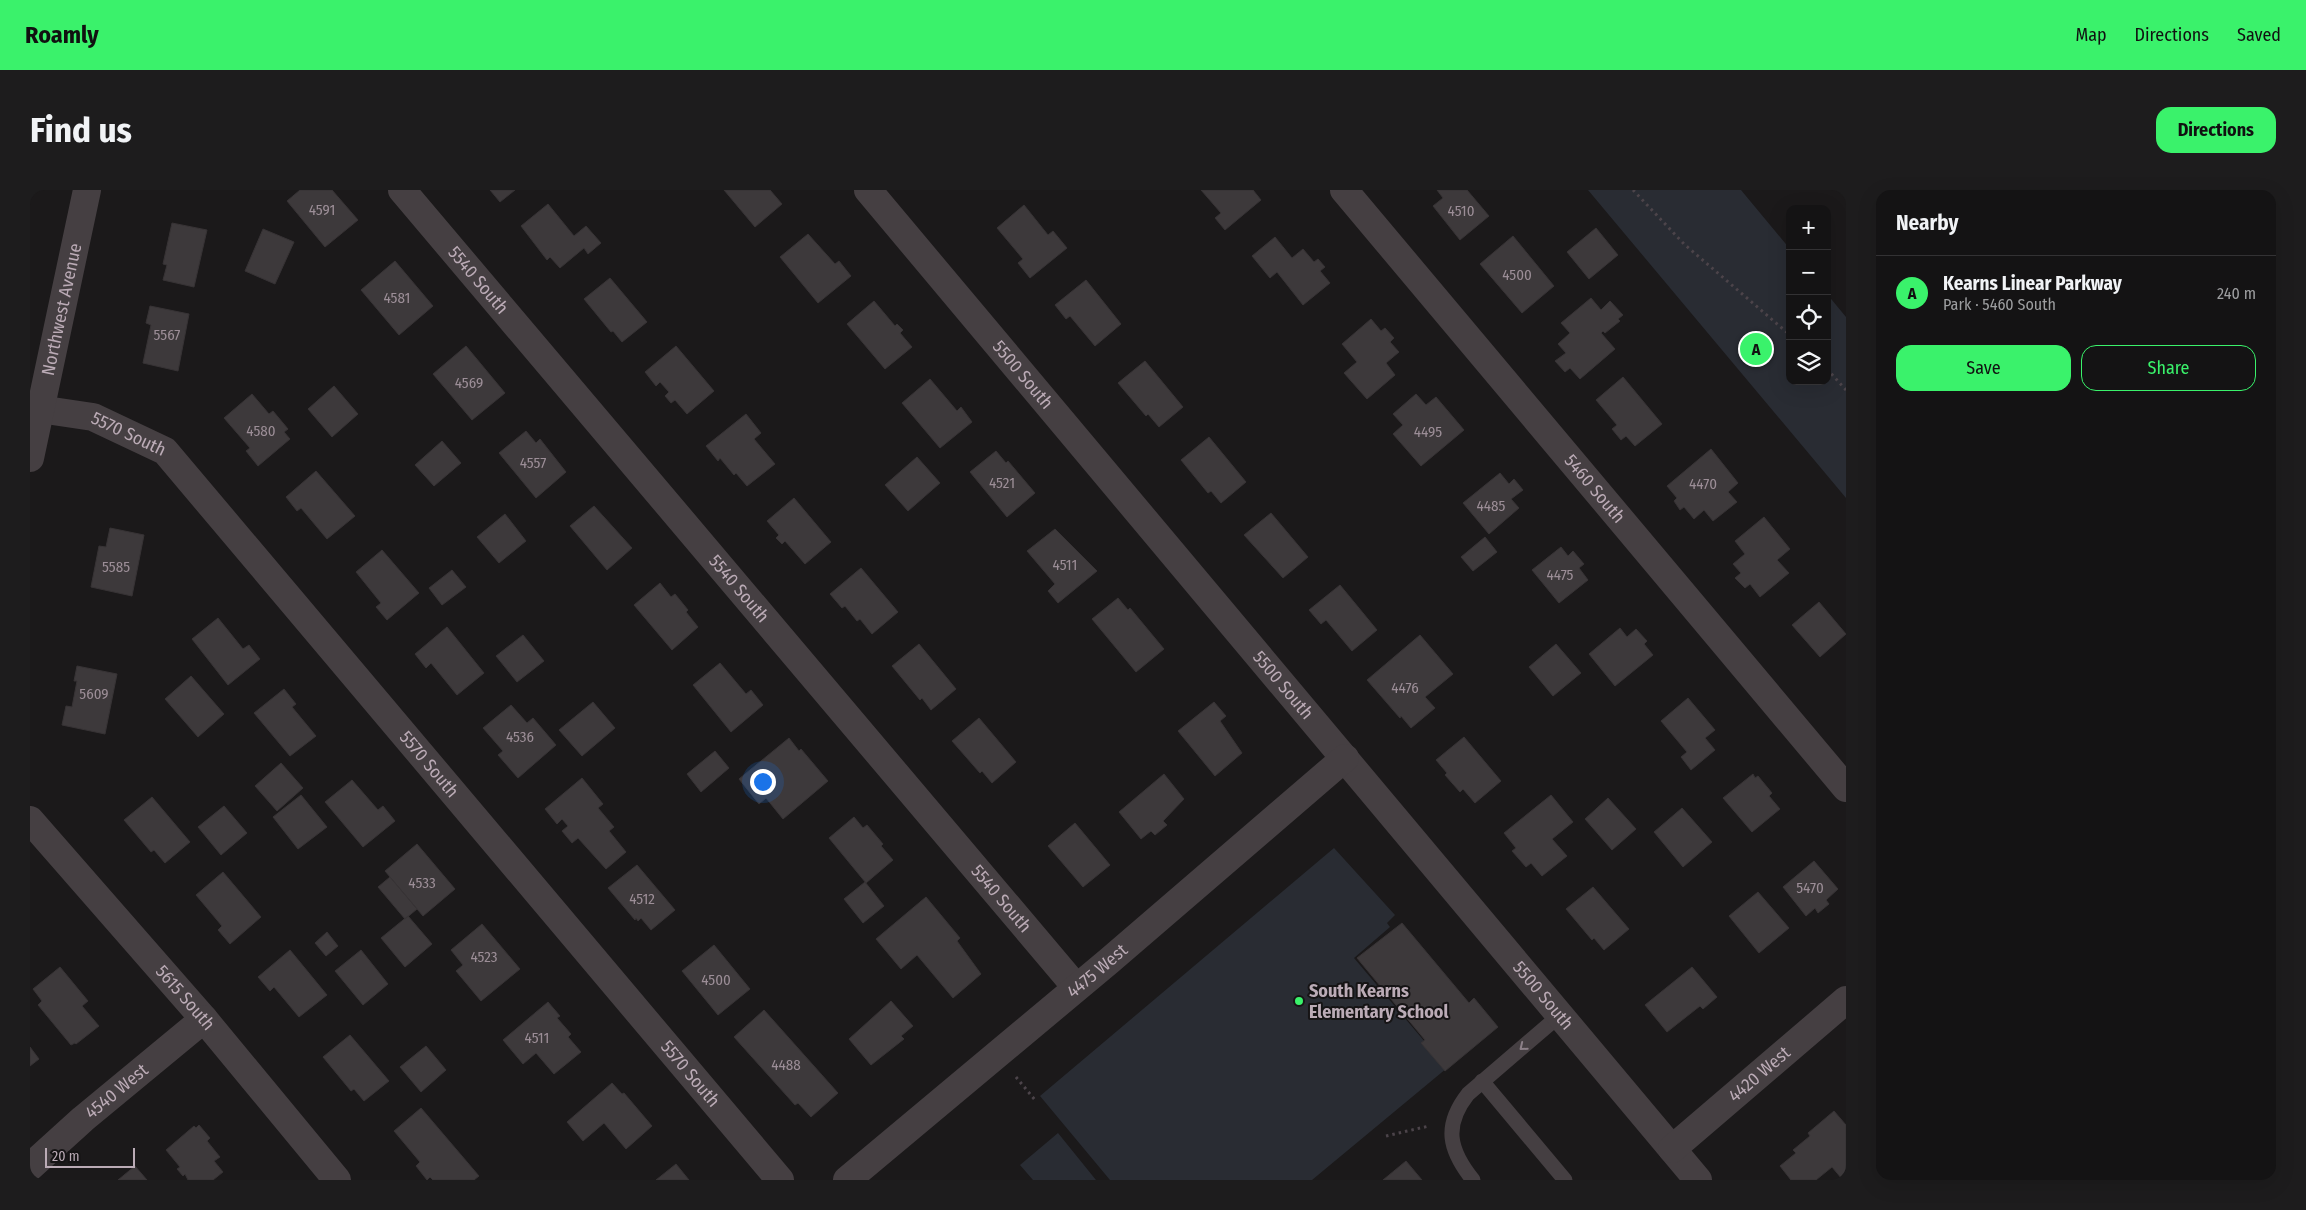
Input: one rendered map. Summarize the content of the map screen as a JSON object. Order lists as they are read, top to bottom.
{
  "streets": {
    "street": [
      "5540 South",
      "Northwest Avenue",
      "5500 South",
      "5570 South",
      "5460 South",
      "4475 West",
      "5615 South",
      "4420 West",
      "4540 West"
    ]
  },
  "crossings": [
    ["5540 South", "4475 West"],
    ["Northwest Avenue", "5570 South"],
    ["5500 South", "4475 West"],
    ["5500 South", "4420 West"],
    ["5615 South", "4540 West"]
  ],
  "places": ["South Kearns Elementary School"],
  "house_numbers": [
    "4591",
    "4510",
    "4500",
    "4581",
    "5567",
    "4569",
    "4580",
    "4495",
    "4557",
    "4521",
    "4470",
    "4485",
    "4511",
    "5585",
    "4475",
    "4476",
    "5609",
    "4536",
    "4533",
    "5470",
    "4512",
    "4523",
    "4500",
    "4511",
    "4488"
  ],
  "scale_bar": "20 m",
  "page": {
    "header": "Roamly",
    "nav": ["Map", "Directions", "Saved"],
    "buttons": [
      "Directions",
      ["Save", "Share"]
    ],
    "title": "Find us",
    "heading": "Nearby",
    "map_buttons": ["+", "−"],
    "list": [
      {
        "mark": "A",
        "name": "Kearns Linear Parkway",
        "note": "Park · 5460 South",
        "value": "240 m"
      }
    ],
    "pins": "A",
    "scale": "20 m"
  }
}
